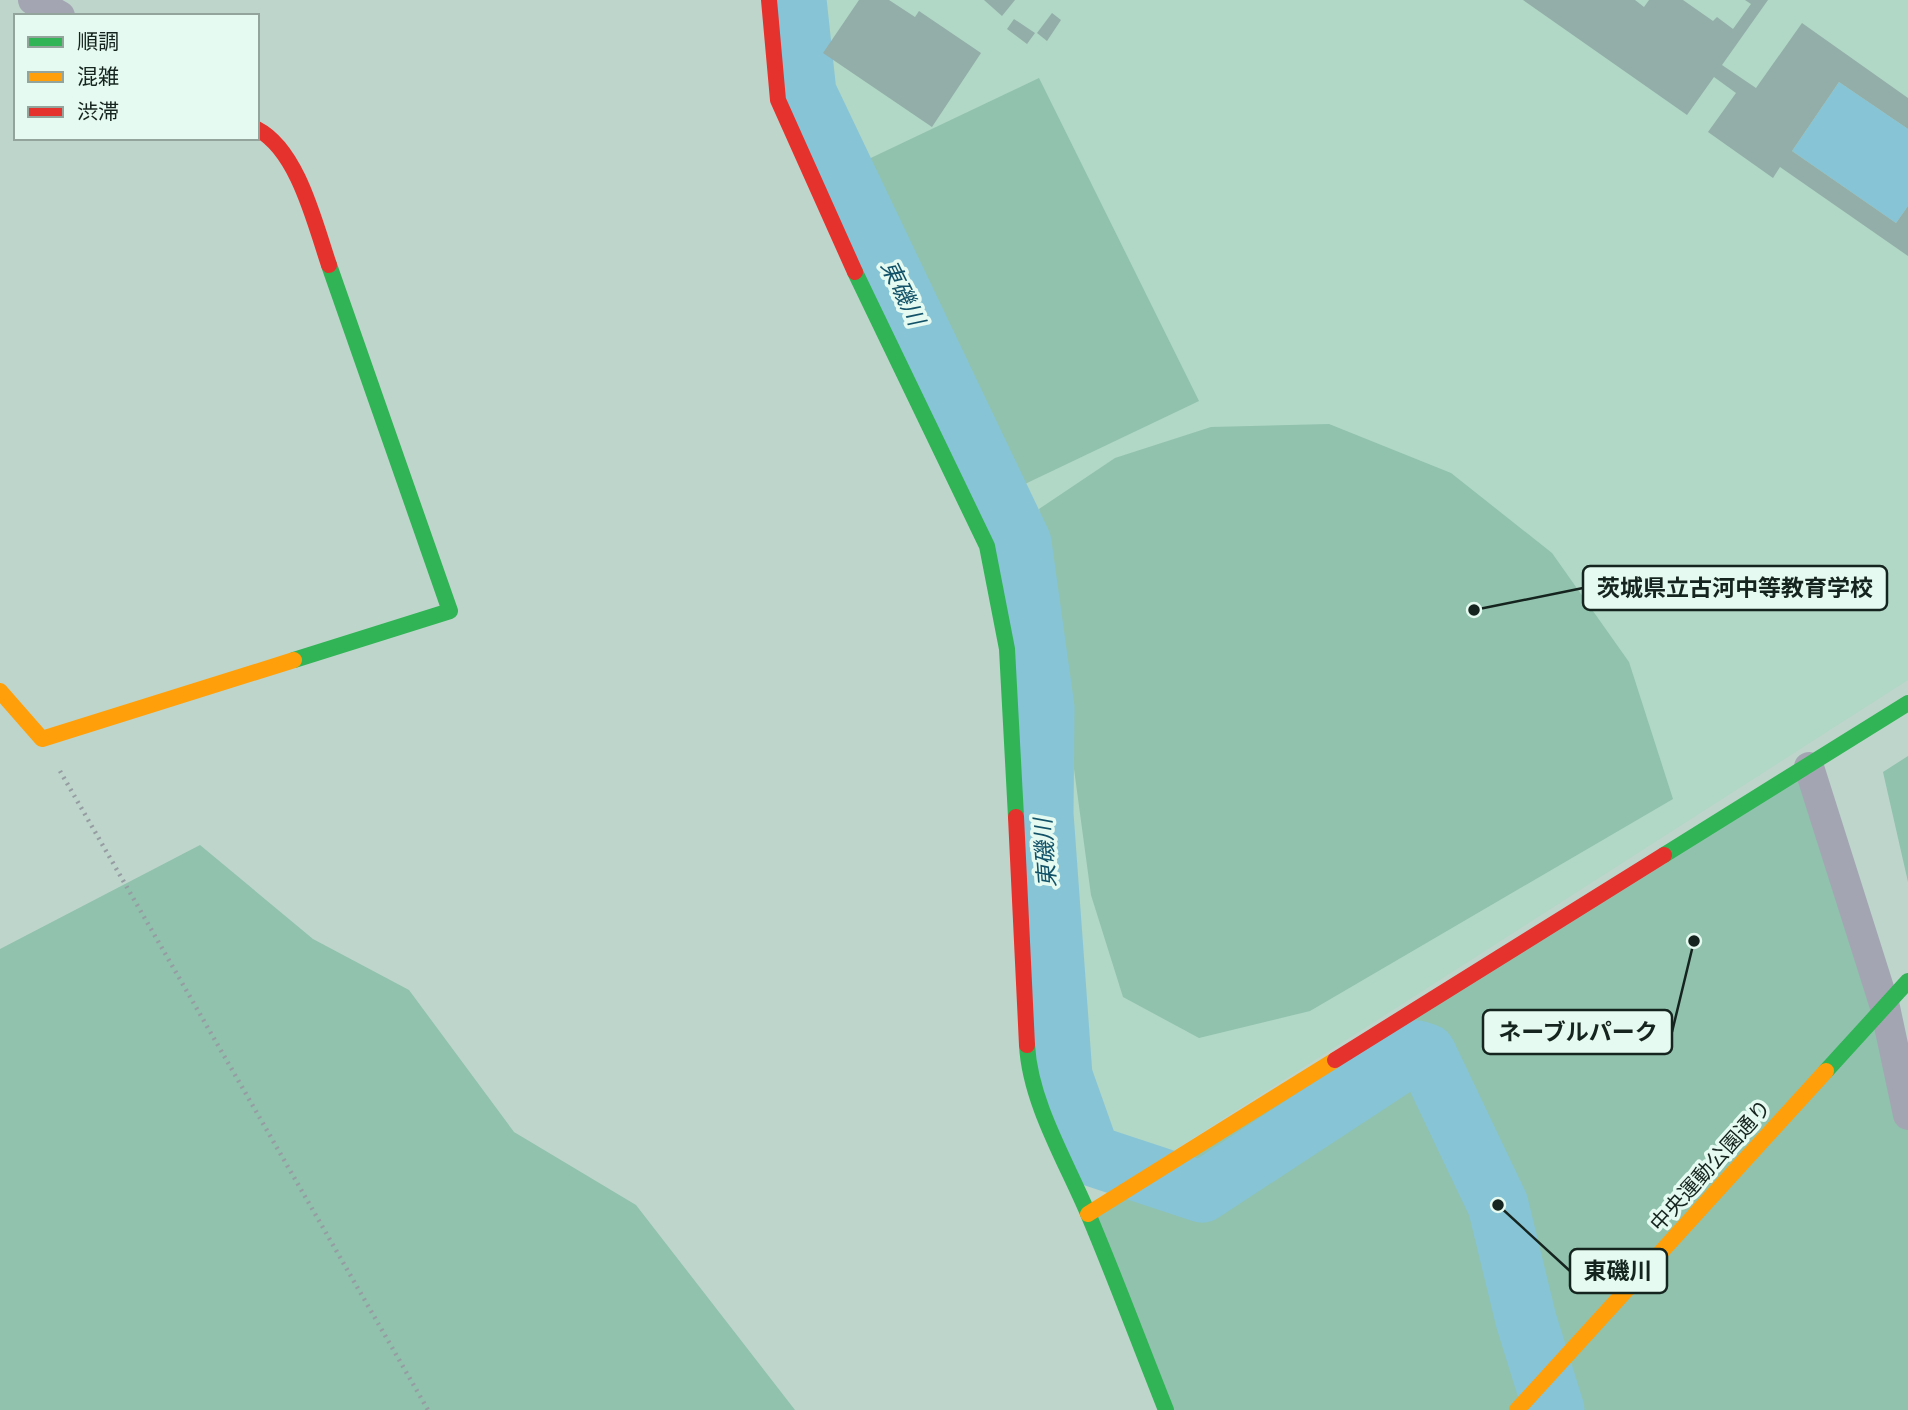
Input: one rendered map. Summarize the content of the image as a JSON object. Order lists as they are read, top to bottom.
{
  "streets": {
    "street": ["中央運動公園通り"]
  },
  "water": ["東磯川"],
  "places": ["茨城県立古河中等教育学校", "ネーブルパーク", "東磯川"],
  "legend": ["順調", "混雑", "渋滞"]
}
